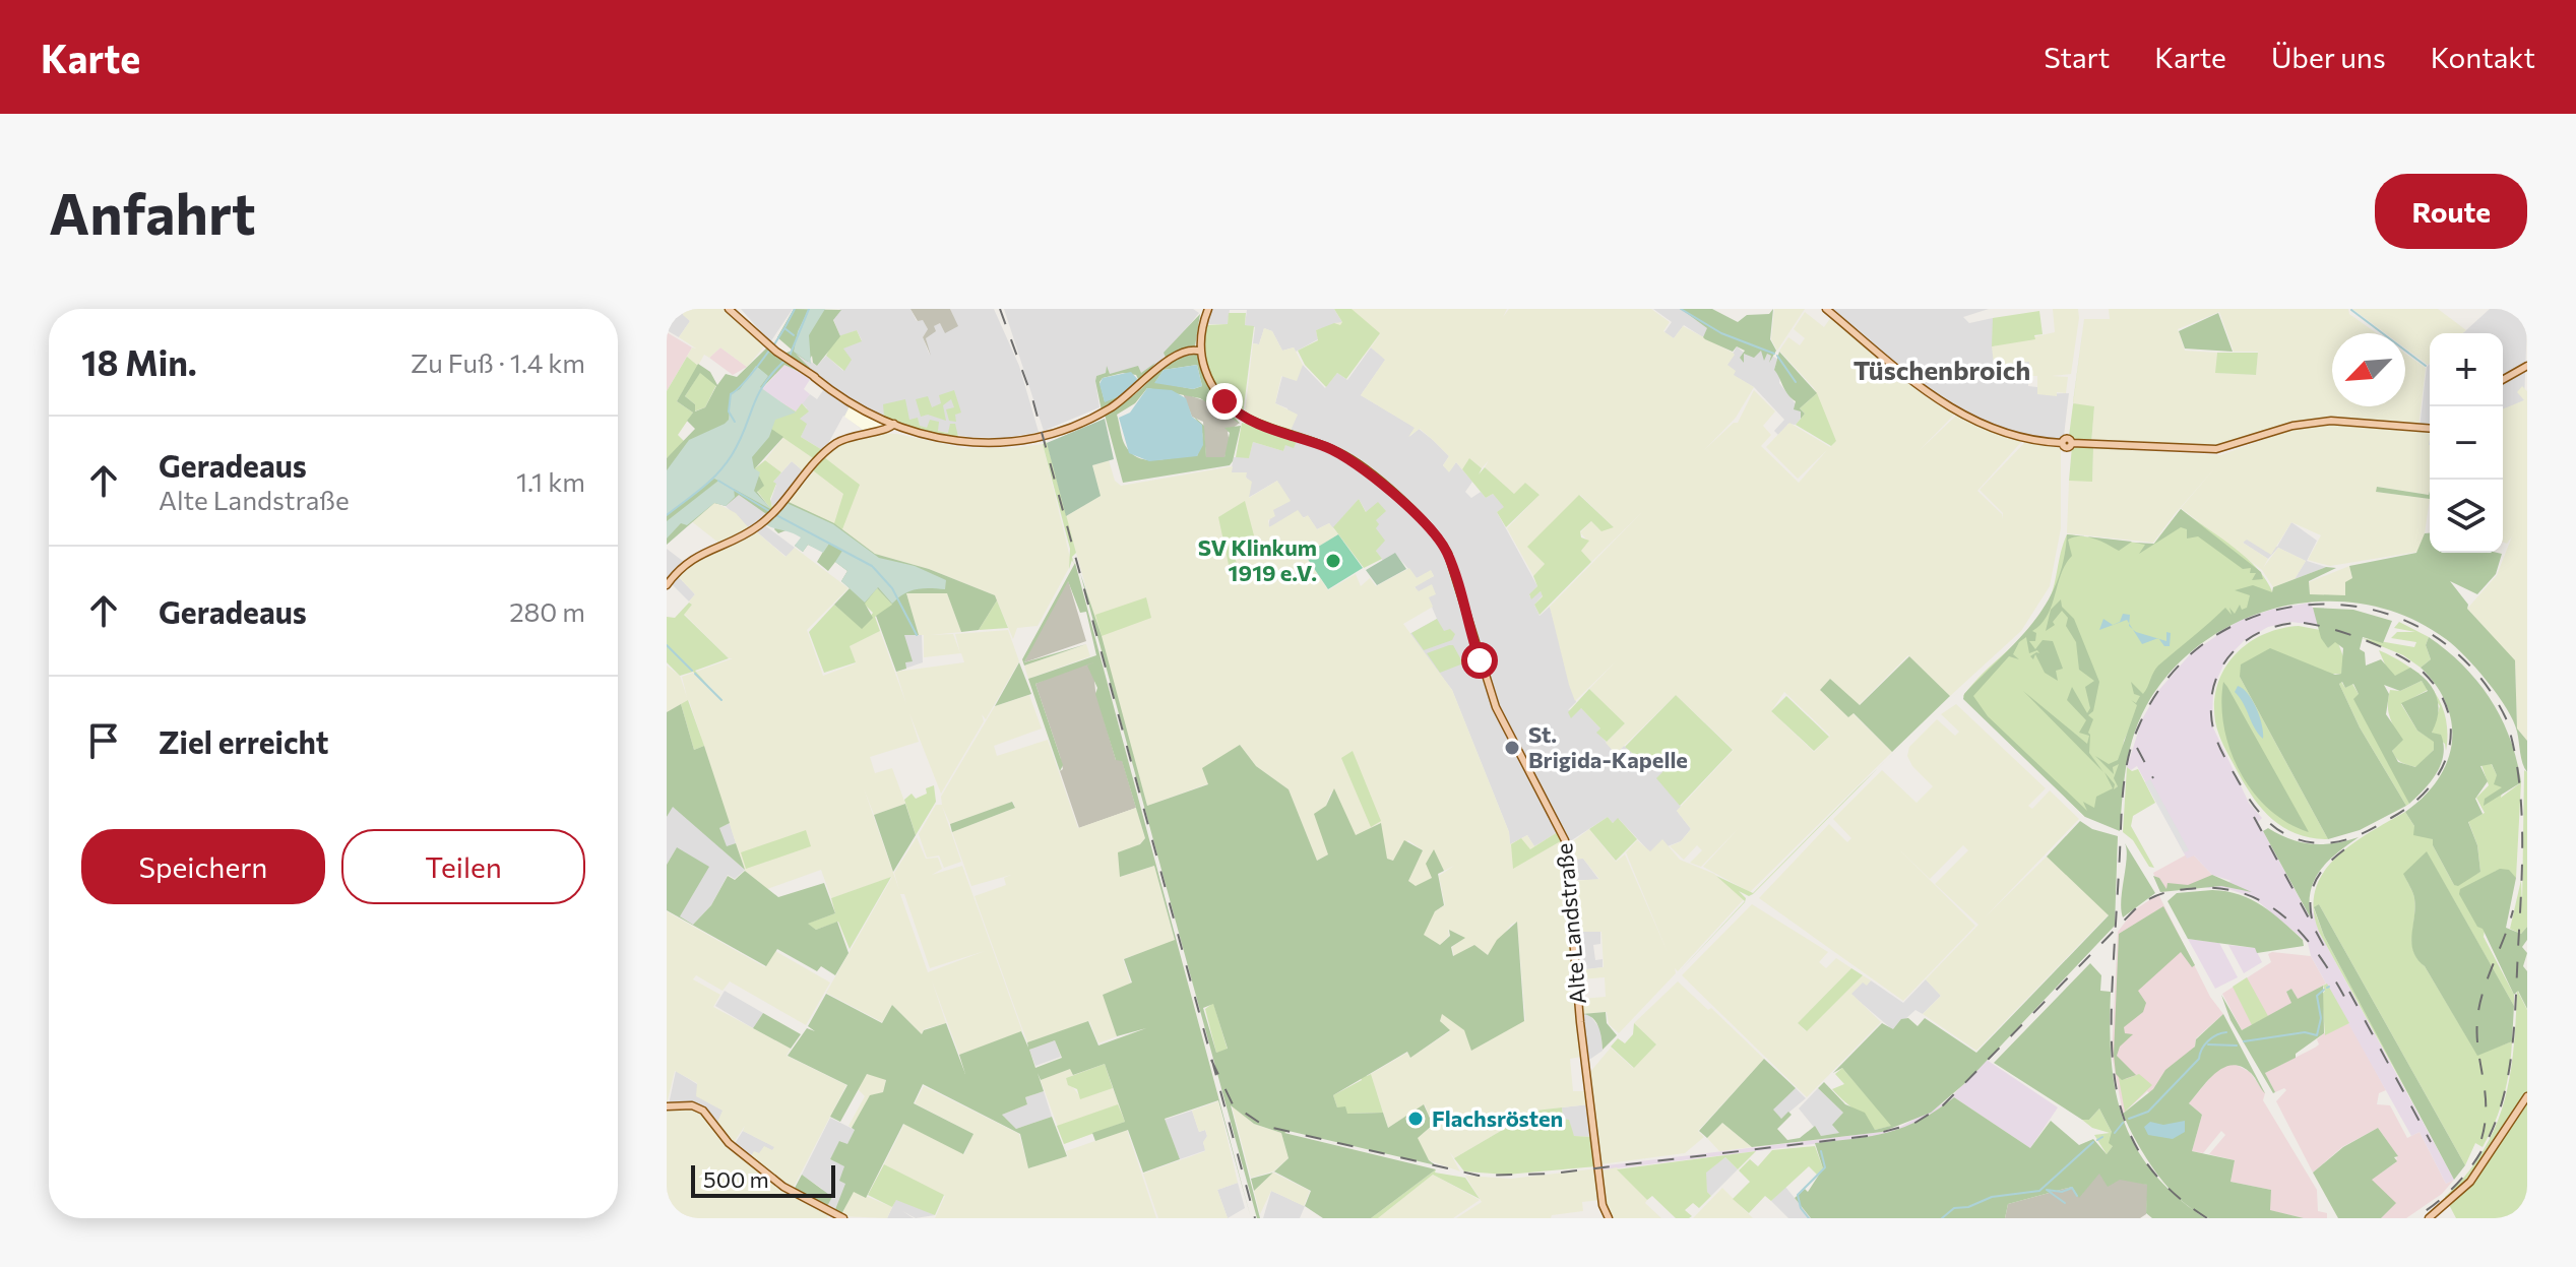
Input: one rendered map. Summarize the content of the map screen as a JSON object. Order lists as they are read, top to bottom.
{
  "streets": {
    "main road": ["Alte Landstraße"]
  },
  "districts": ["Tüschenbroich"],
  "places": ["SV Klinkum 1919 e.V.", "St. Brigida-Kapelle", "Flachsrösten"],
  "scale_bar": "500 m",
  "north": "bottom left",
  "page": {
    "header": "Karte",
    "nav": [
      "Start",
      "Karte",
      "Über uns",
      "Kontakt"
    ],
    "buttons": [
      "Route",
      ["Speichern", "Teilen"]
    ],
    "title": "Anfahrt",
    "heading": ["18 Min.", "Zu Fuß · 1.4 km"],
    "map_buttons": ["+", "−"],
    "list": [
      ["Geradeaus", "Alte Landstraße", "1.1 km"],
      ["Geradeaus", "280 m"],
      "Ziel erreicht"
    ],
    "scale": "500 m"
  }
}
